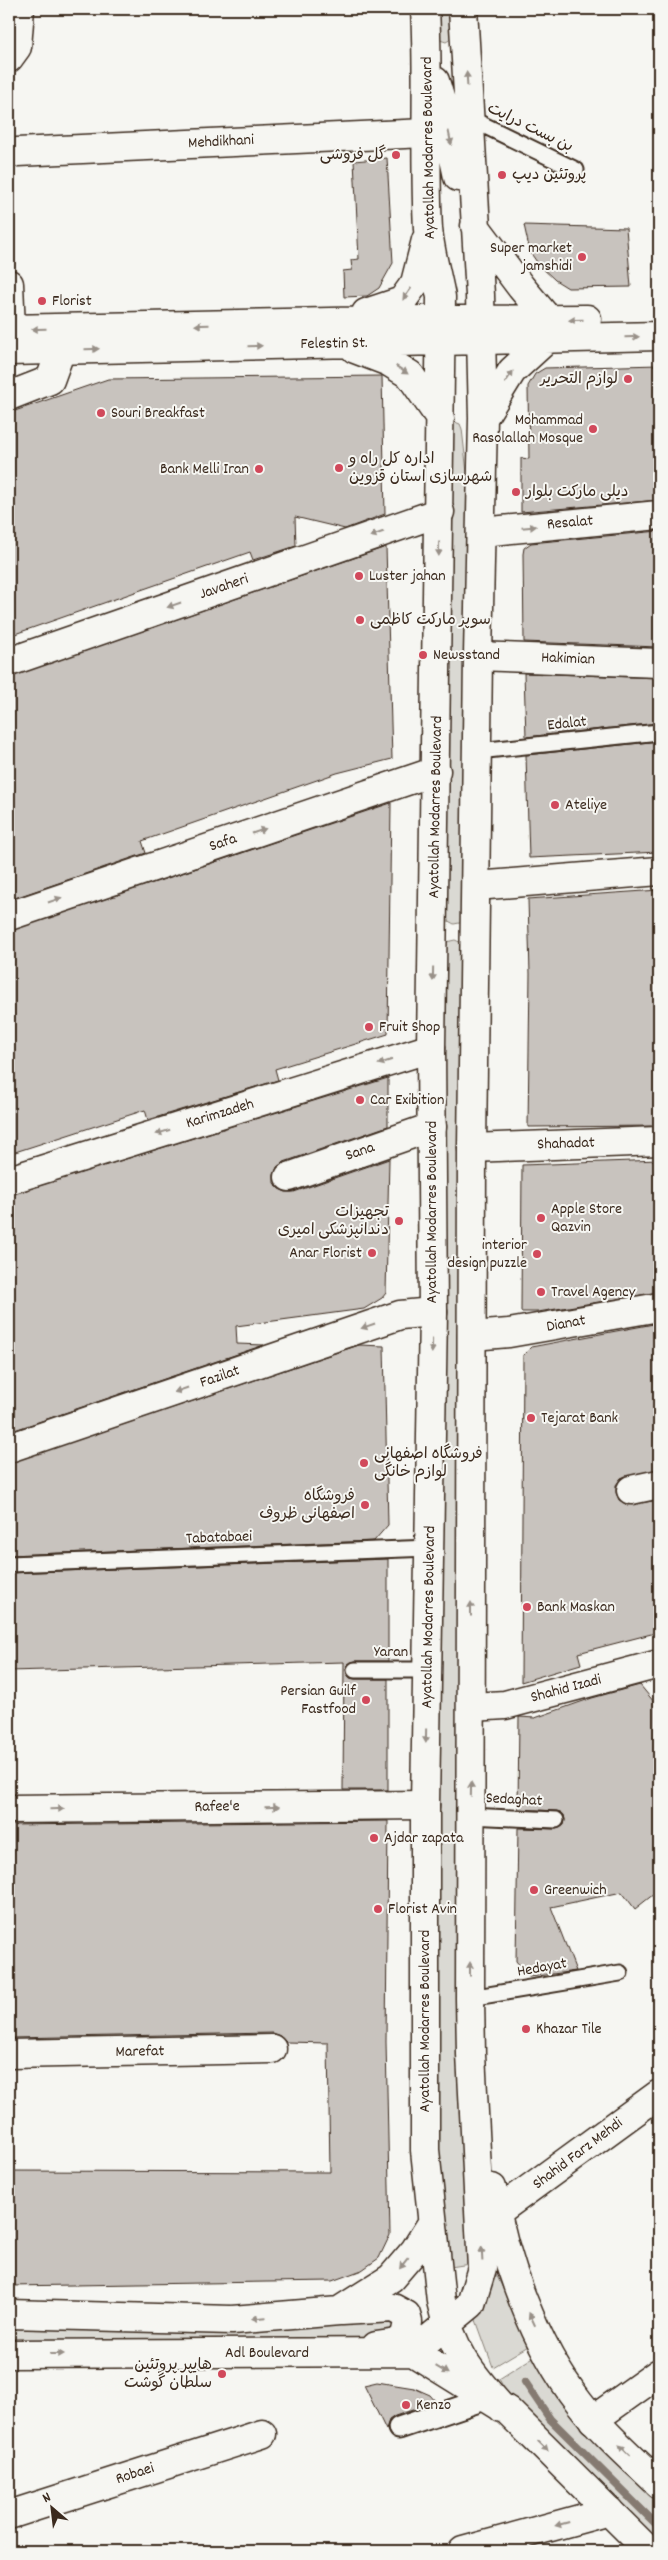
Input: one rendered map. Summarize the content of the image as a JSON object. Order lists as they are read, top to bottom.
{
  "streets": {
    "main road": [
      "Mehdikhani",
      "Ayatollah Modarres Boulevard",
      "Felestin St.",
      "Resalat",
      "Javaheri",
      "Hakimian",
      "Safa",
      "Karimzadeh",
      "Shahadat",
      "Sana",
      "Dianat",
      "Fazilat",
      "Shahid Izadi",
      "Rafee'e",
      "Marefat",
      "Shahid Farz Mehdi",
      "Adl Boulevard",
      "Robaei"
    ],
    "lane": [
      "بن بست درایت",
      "Edalat",
      "Tabatabaei",
      "Yaran",
      "Sedaghat",
      "Hedayat"
    ]
  },
  "crossings": [
    ["بن بست درایت", "Ayatollah Modarres Boulevard"],
    ["Mehdikhani", "Ayatollah Modarres Boulevard"],
    ["Ayatollah Modarres Boulevard", "Felestin St."],
    ["Ayatollah Modarres Boulevard", "Resalat"],
    ["Ayatollah Modarres Boulevard", "Javaheri"],
    ["Ayatollah Modarres Boulevard", "Hakimian"],
    ["Ayatollah Modarres Boulevard", "Edalat"],
    ["Ayatollah Modarres Boulevard", "Safa"],
    ["Ayatollah Modarres Boulevard", "Karimzadeh"],
    ["Ayatollah Modarres Boulevard", "Shahadat"],
    ["Ayatollah Modarres Boulevard", "Sana"],
    ["Ayatollah Modarres Boulevard", "Dianat"],
    ["Ayatollah Modarres Boulevard", "Fazilat"],
    ["Ayatollah Modarres Boulevard", "Tabatabaei"],
    ["Ayatollah Modarres Boulevard", "Yaran"],
    ["Ayatollah Modarres Boulevard", "Shahid Izadi"],
    ["Ayatollah Modarres Boulevard", "Sedaghat"],
    ["Ayatollah Modarres Boulevard", "Rafee'e"],
    ["Ayatollah Modarres Boulevard", "Hedayat"],
    ["Ayatollah Modarres Boulevard", "Shahid Farz Mehdi"],
    ["Ayatollah Modarres Boulevard", "Adl Boulevard"]
  ],
  "one_way": [
    "Resalat",
    "Javaheri",
    "Safa",
    "Karimzadeh",
    "Fazilat",
    "Rafee'e"
  ],
  "places": [
    "گل فروشی",
    "پروتئین دیپ",
    "Super market jamshidi",
    "Florist",
    "لوازم التحریر",
    "Souri Breakfast",
    "Mohammad Rasolallah Mosque",
    "اداره کل راه و شهرسازی استان قزوین",
    "Bank Melli Iran",
    "دیلی مارکت بلوار",
    "Luster jahan",
    "سوپر مارکت کاظمی",
    "Newsstand",
    "Ateliye",
    "Fruit Shop",
    "Car Exibition",
    "Apple Store Qazvin",
    "تجهیزات دندانپزشکی امیری",
    "Anar Florist",
    "interior design puzzle",
    "Travel Agency",
    "Tejarat Bank",
    "فروشگاه اصفهانی لوازم خانگی",
    "فروشگاه اصفهانی ظروف",
    "Bank Maskan",
    "Persian Guilf Fastfood",
    "Ajdar zapata",
    "Greenwich",
    "Florist Avin",
    "Khazar Tile",
    "هایپر پروتئین سلطان گوشت",
    "Kenzo"
  ],
  "north": "top left"
}
